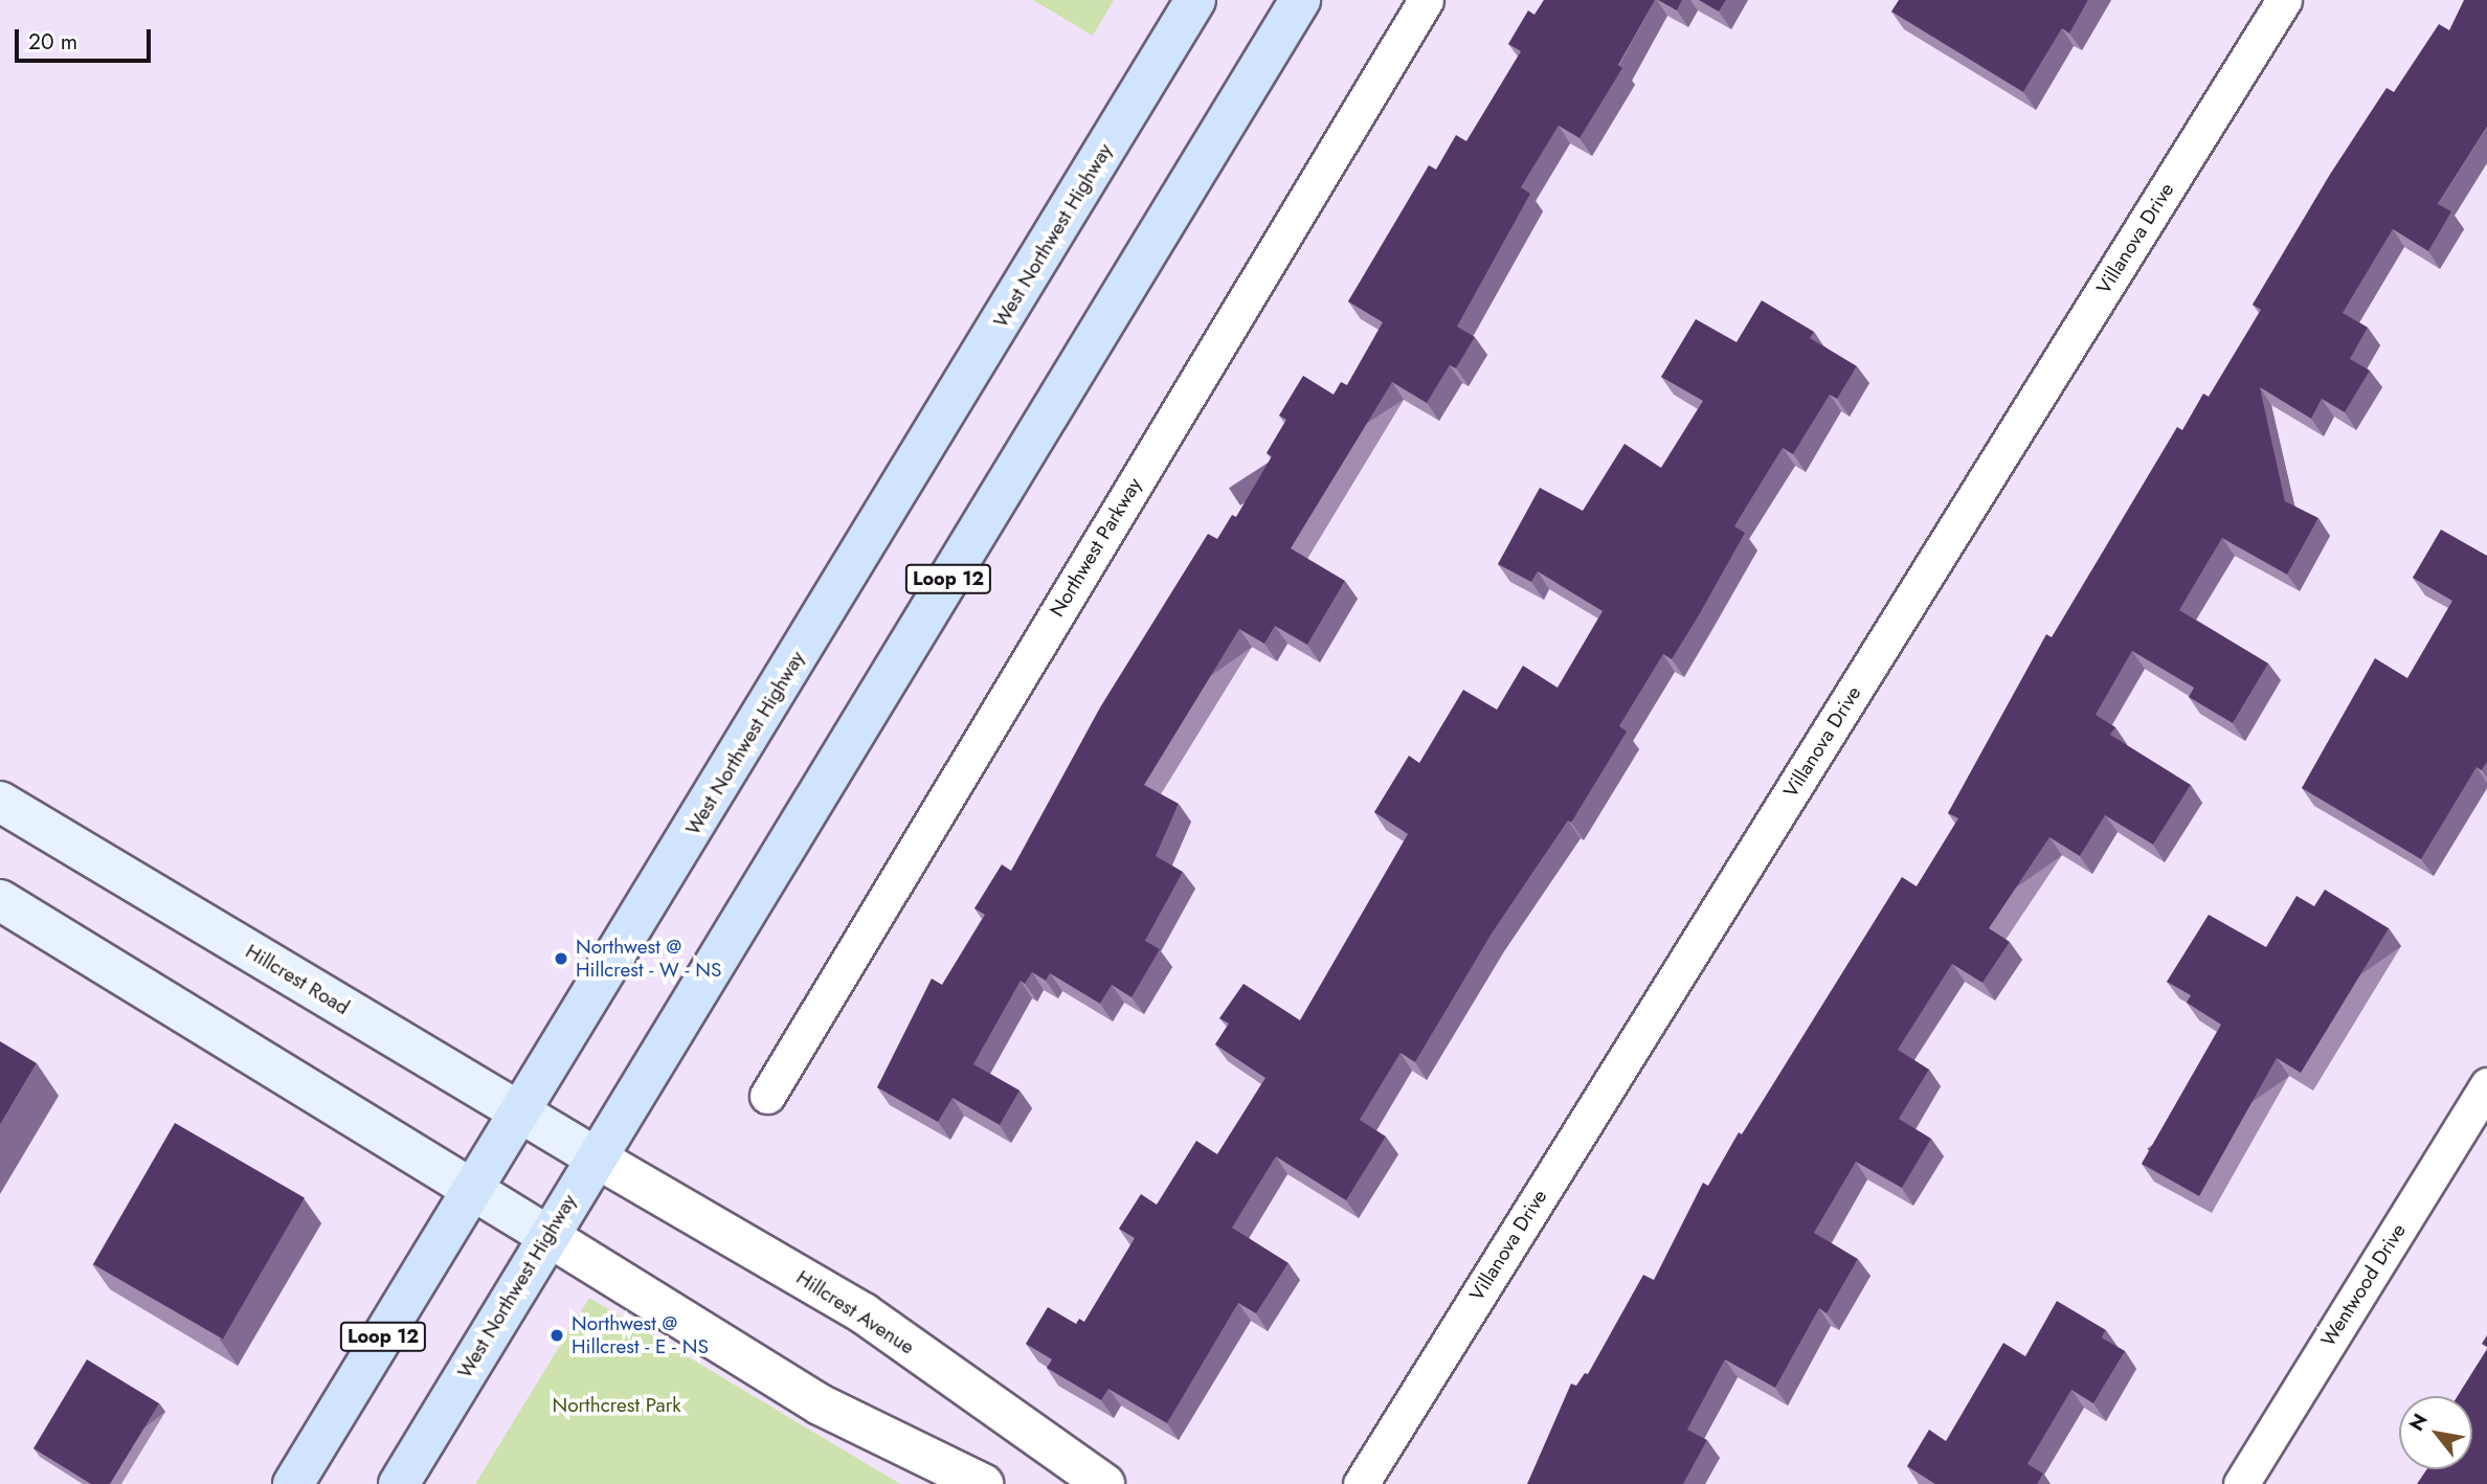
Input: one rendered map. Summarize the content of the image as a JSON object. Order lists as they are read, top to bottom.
{
  "streets": {
    "main road": ["West Northwest Highway", "Loop 12", "Hillcrest Road"],
    "street": [
      "Villanova Drive",
      "Northwest Parkway",
      "Wentwood Drive",
      "Hillcrest Avenue"
    ]
  },
  "crossings": [
    ["West Northwest Highway", "Hillcrest Road"],
    ["West Northwest Highway", "Hillcrest Avenue"],
    ["Hillcrest Road", "Hillcrest Avenue"]
  ],
  "parks": ["Northcrest Park"],
  "places": ["Northwest @ Hillcrest - W - NS", "Northwest @ Hillcrest - E - NS"],
  "scale_bar": "20 m",
  "north": "top left"
}
